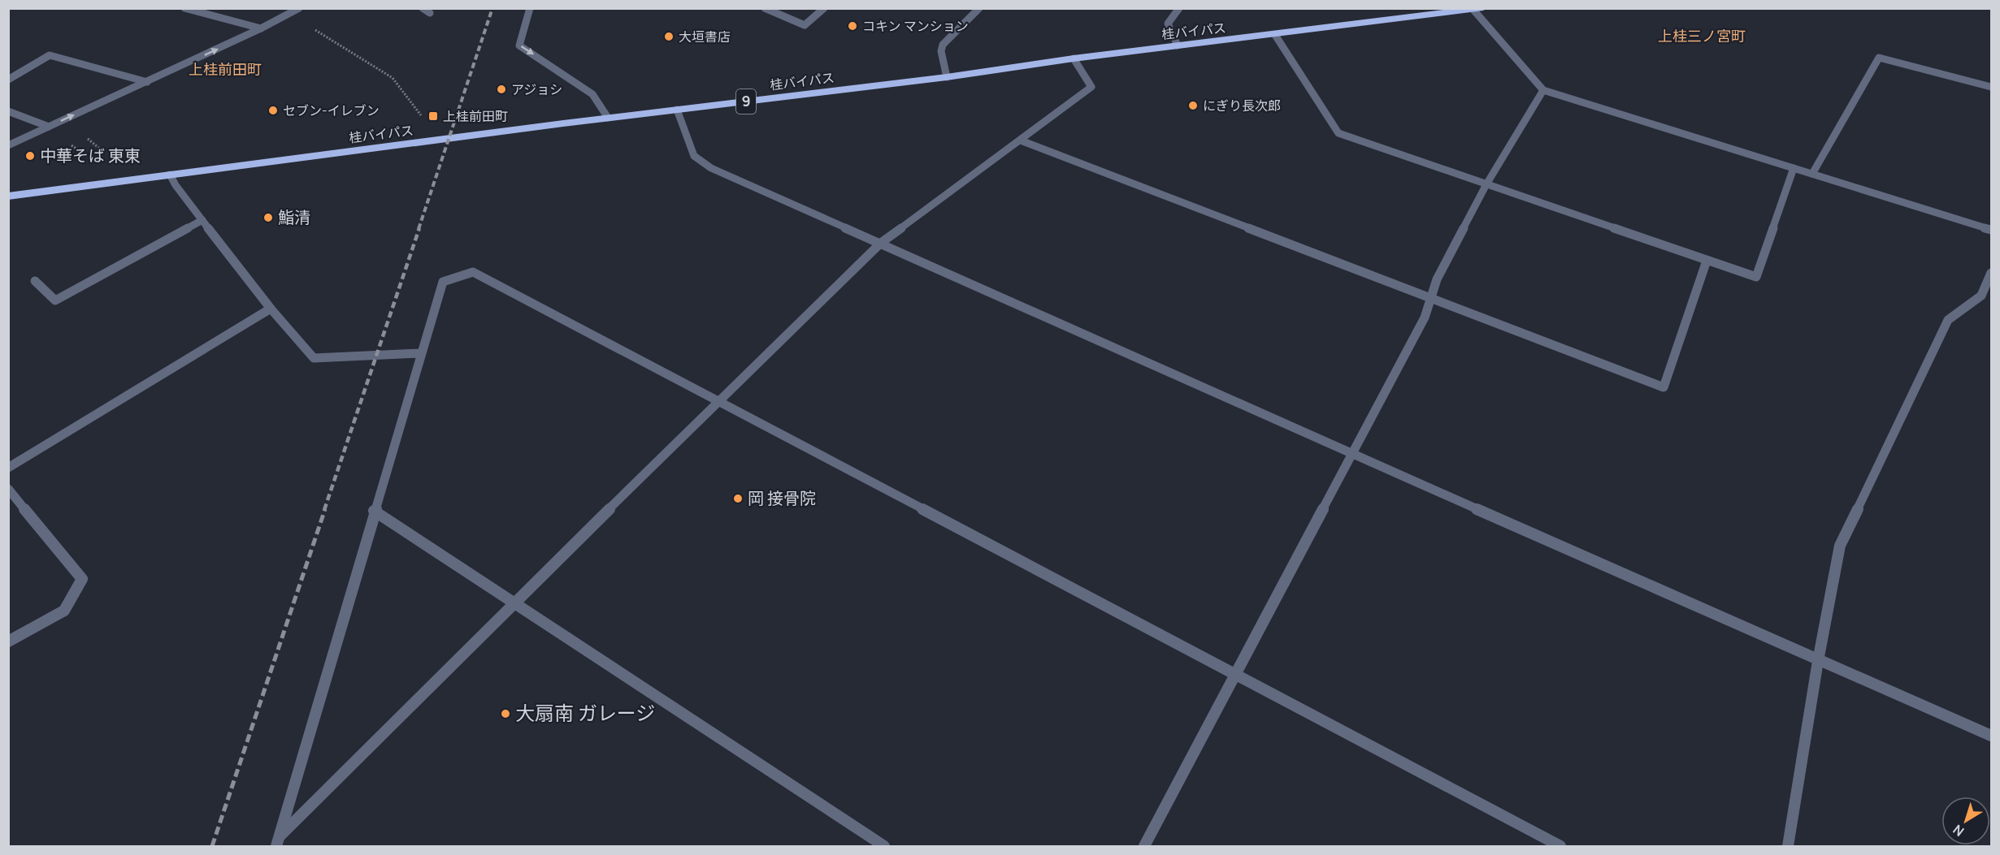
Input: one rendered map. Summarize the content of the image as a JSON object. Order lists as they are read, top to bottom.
{
  "streets": {
    "highway": ["桂バイパス", "9"]
  },
  "districts": ["上桂三ノ宮町", "上桂前田町"],
  "places": {
    "other": [
      "コキン マンション",
      "大垣書店",
      "アジョシ",
      "にぎり長次郎",
      "セブン-イレブン",
      "中華そば 東東",
      "鮨清",
      "岡 接骨院",
      "大扇南 ガレージ"
    ],
    "transit": ["上桂前田町"]
  },
  "north": "bottom left"
}
